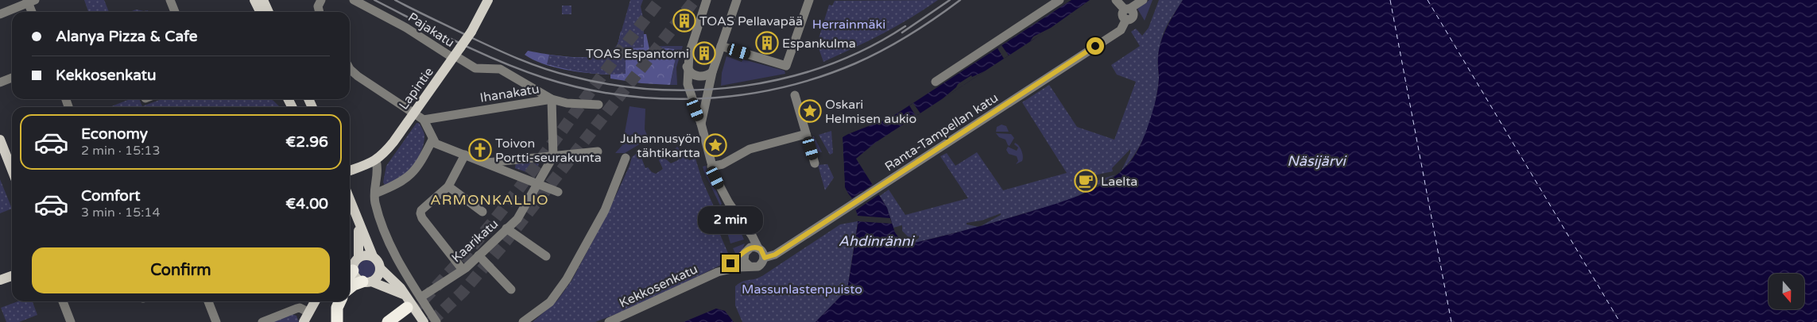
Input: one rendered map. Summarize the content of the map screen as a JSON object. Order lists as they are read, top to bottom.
{
  "streets": {
    "main road": ["Lapintie"],
    "street": [
      "Pajakatu",
      "Ihanakatu",
      "Ranta-Tampellan katu",
      "Kaarikatu",
      "Kekkosenkatu"
    ]
  },
  "crossings": [
    ["Pajakatu", "Lapintie"],
    ["Pajakatu", "Ihanakatu"],
    ["Ranta-Tampellan katu", "Kekkosenkatu"]
  ],
  "districts": ["ARMONKALLIO"],
  "water": ["Näsijärvi", "Ahdinränni"],
  "parks": ["Herrainmäki", "Massunlastenpuisto"],
  "places": {
    "building": ["TOAS Pellavapää", "Espankulma", "TOAS Espantorni"],
    "place": ["Oskari Helmisen aukio", "Juhannusyön tähtikartta"],
    "church": ["Toivon Portti-seurakunta"],
    "cafe": ["Laelta"]
  },
  "north": "bottom",
  "page": {
    "banner": ["Alanya Pizza & Cafe", "Kekkosenkatu"],
    "list": [
      {
        "name": "Economy",
        "note": "2 min · 15:13",
        "value": "€2.96"
      },
      {
        "name": "Comfort",
        "note": "3 min · 15:14",
        "value": "€4.00"
      }
    ],
    "bubble": "2 min",
    "buttons": "Confirm"
  }
}
